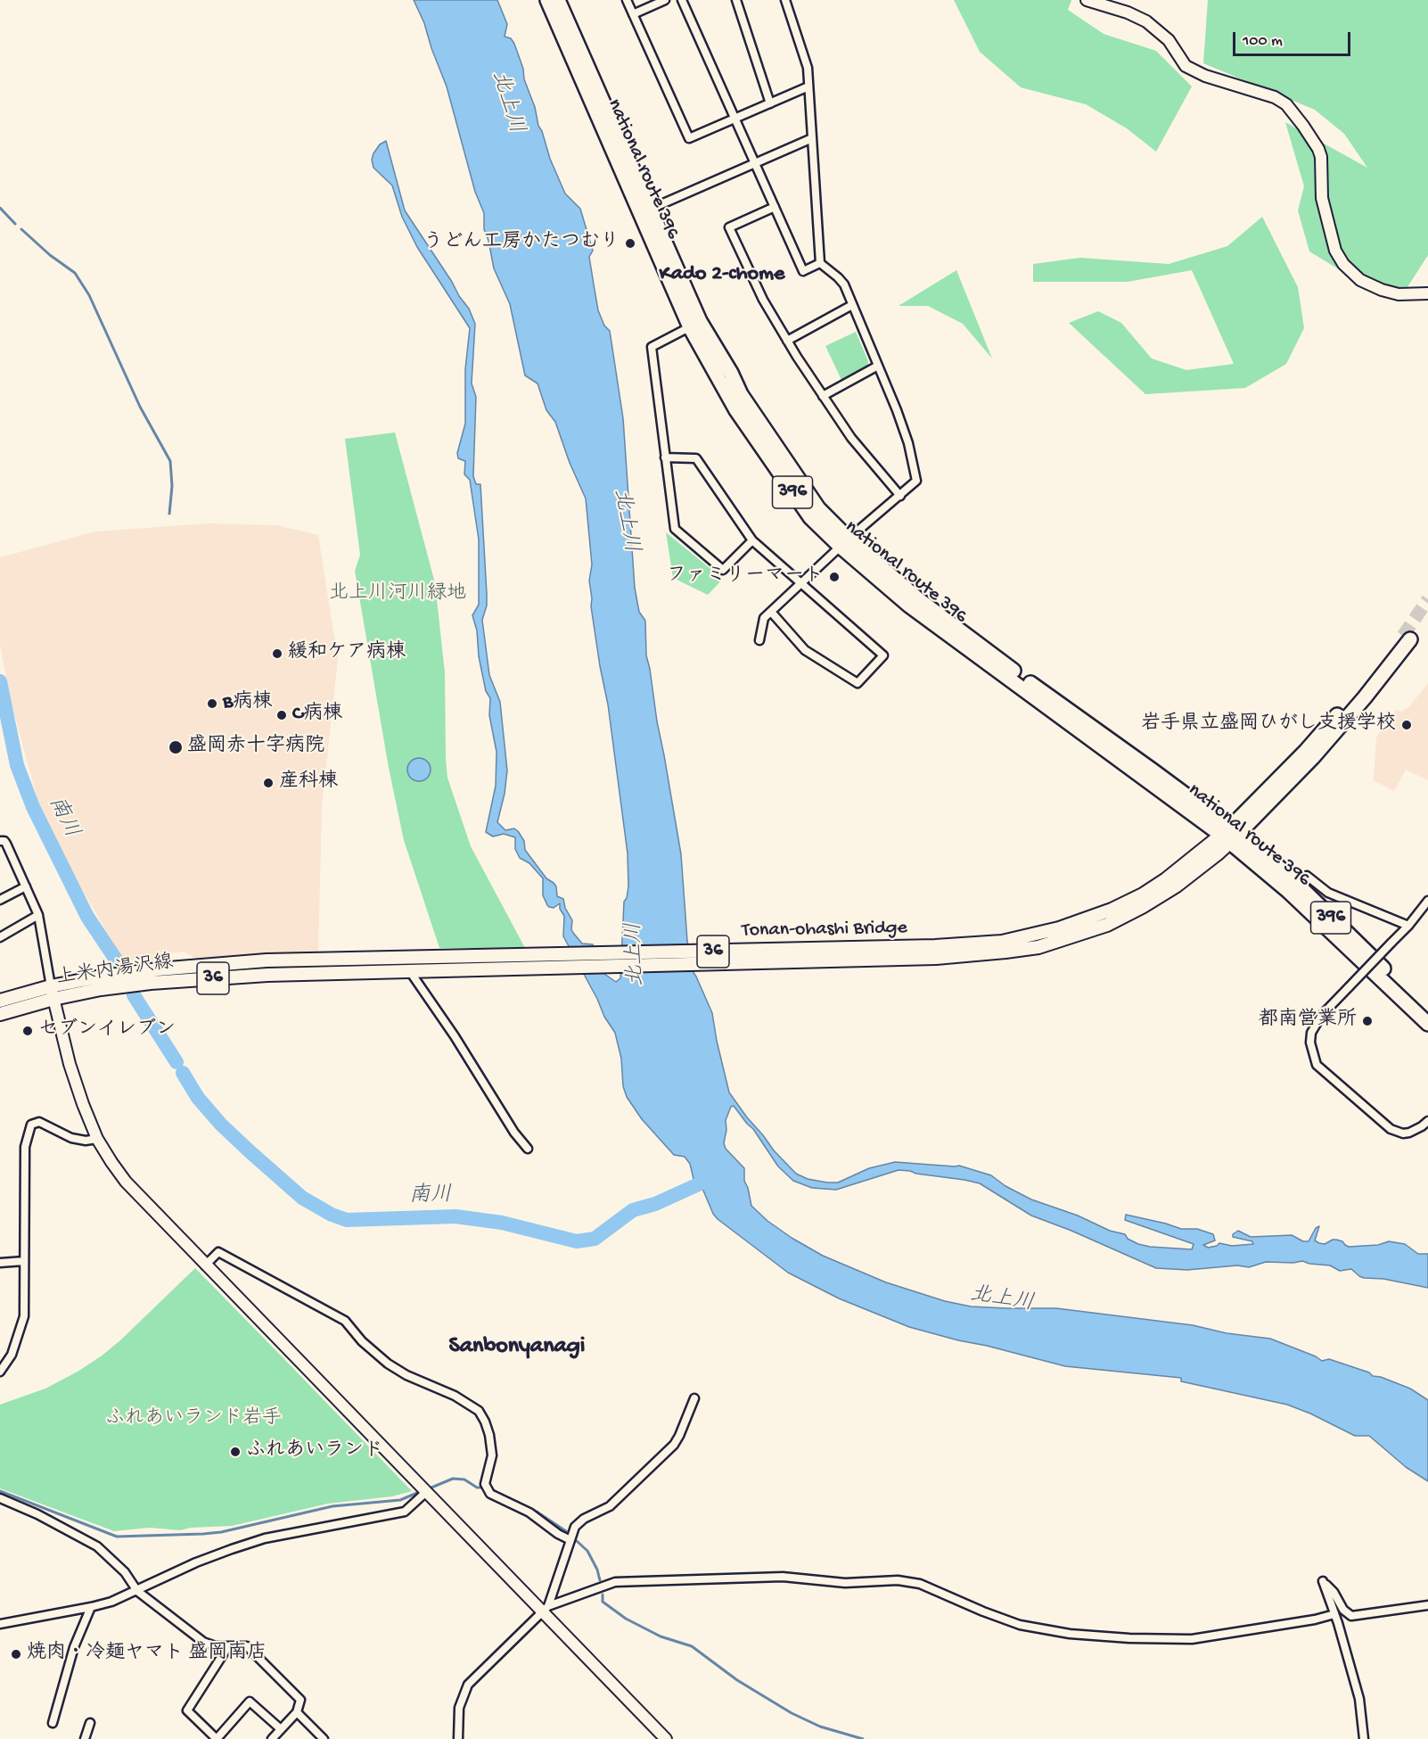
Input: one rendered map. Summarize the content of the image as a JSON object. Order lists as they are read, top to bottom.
{
  "streets": {
    "highway": ["national route 396", "396"],
    "main road": ["Tonan-ohashi Bridge", "36", "上米内湯沢線"]
  },
  "crossings": [
    ["national route 396", "Tonan-ohashi Bridge"],
    ["Tonan-ohashi Bridge", "上米内湯沢線"]
  ],
  "districts": ["Kado 2-chome", "Sanbonyanagi"],
  "water": ["北上川", "南川"],
  "parks": ["北上川河川緑地", "ふれあいランド岩手"],
  "places": [
    "うどん工房かたつむり",
    "ファミリーマート",
    "緩和ケア病棟",
    "B病棟",
    "C病棟",
    "岩手県立盛岡ひがし支援学校",
    "盛岡赤十字病院",
    "産科棟",
    "都南営業所",
    "セブンイレブン",
    "ふれあいランド",
    "焼肉・冷麺ヤマト 盛岡南店"
  ],
  "scale_bar": "100 m"
}
